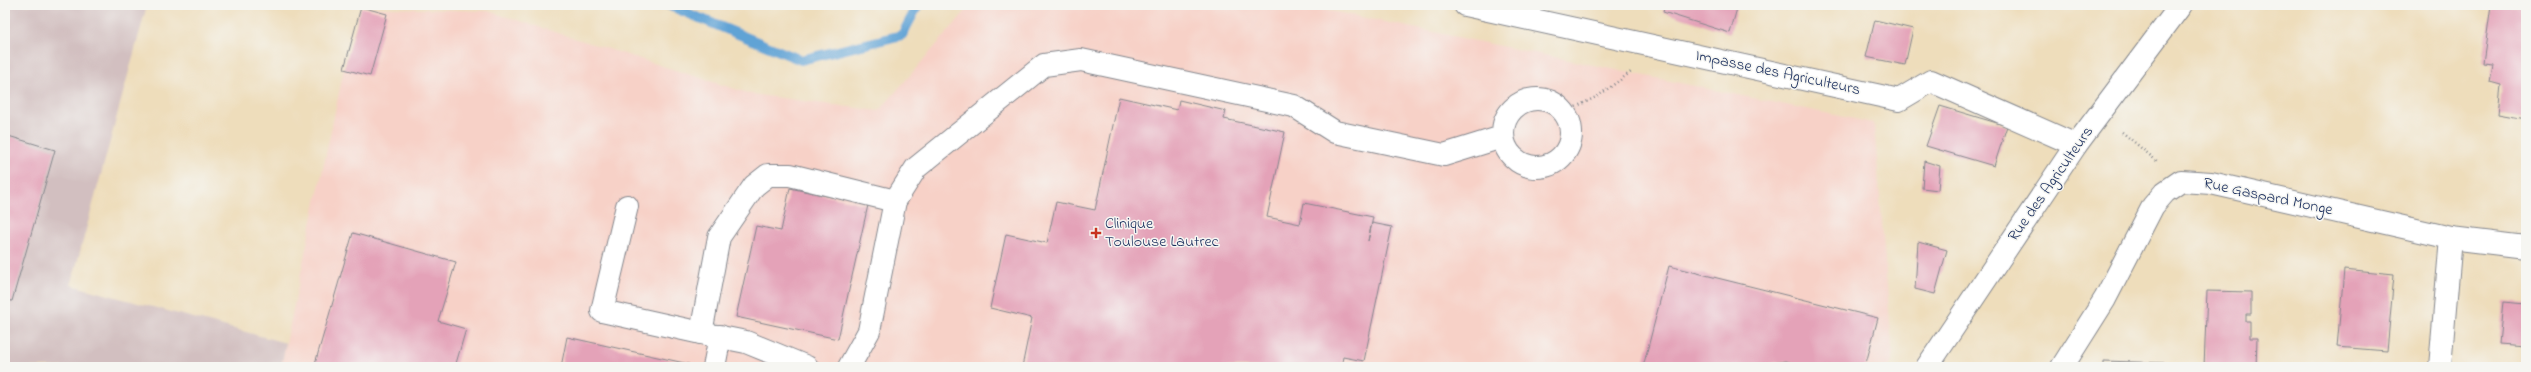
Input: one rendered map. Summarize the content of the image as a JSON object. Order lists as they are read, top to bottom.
{
  "streets": {
    "street": ["Impasse des Agriculteurs", "Rue des Agriculteurs", "Rue Gaspard Monge"]
  },
  "crossings": [
    ["Impasse des Agriculteurs", "Rue des Agriculteurs"]
  ],
  "places": {
    "health": ["Clinique Toulouse Lautrec"]
  }
}
